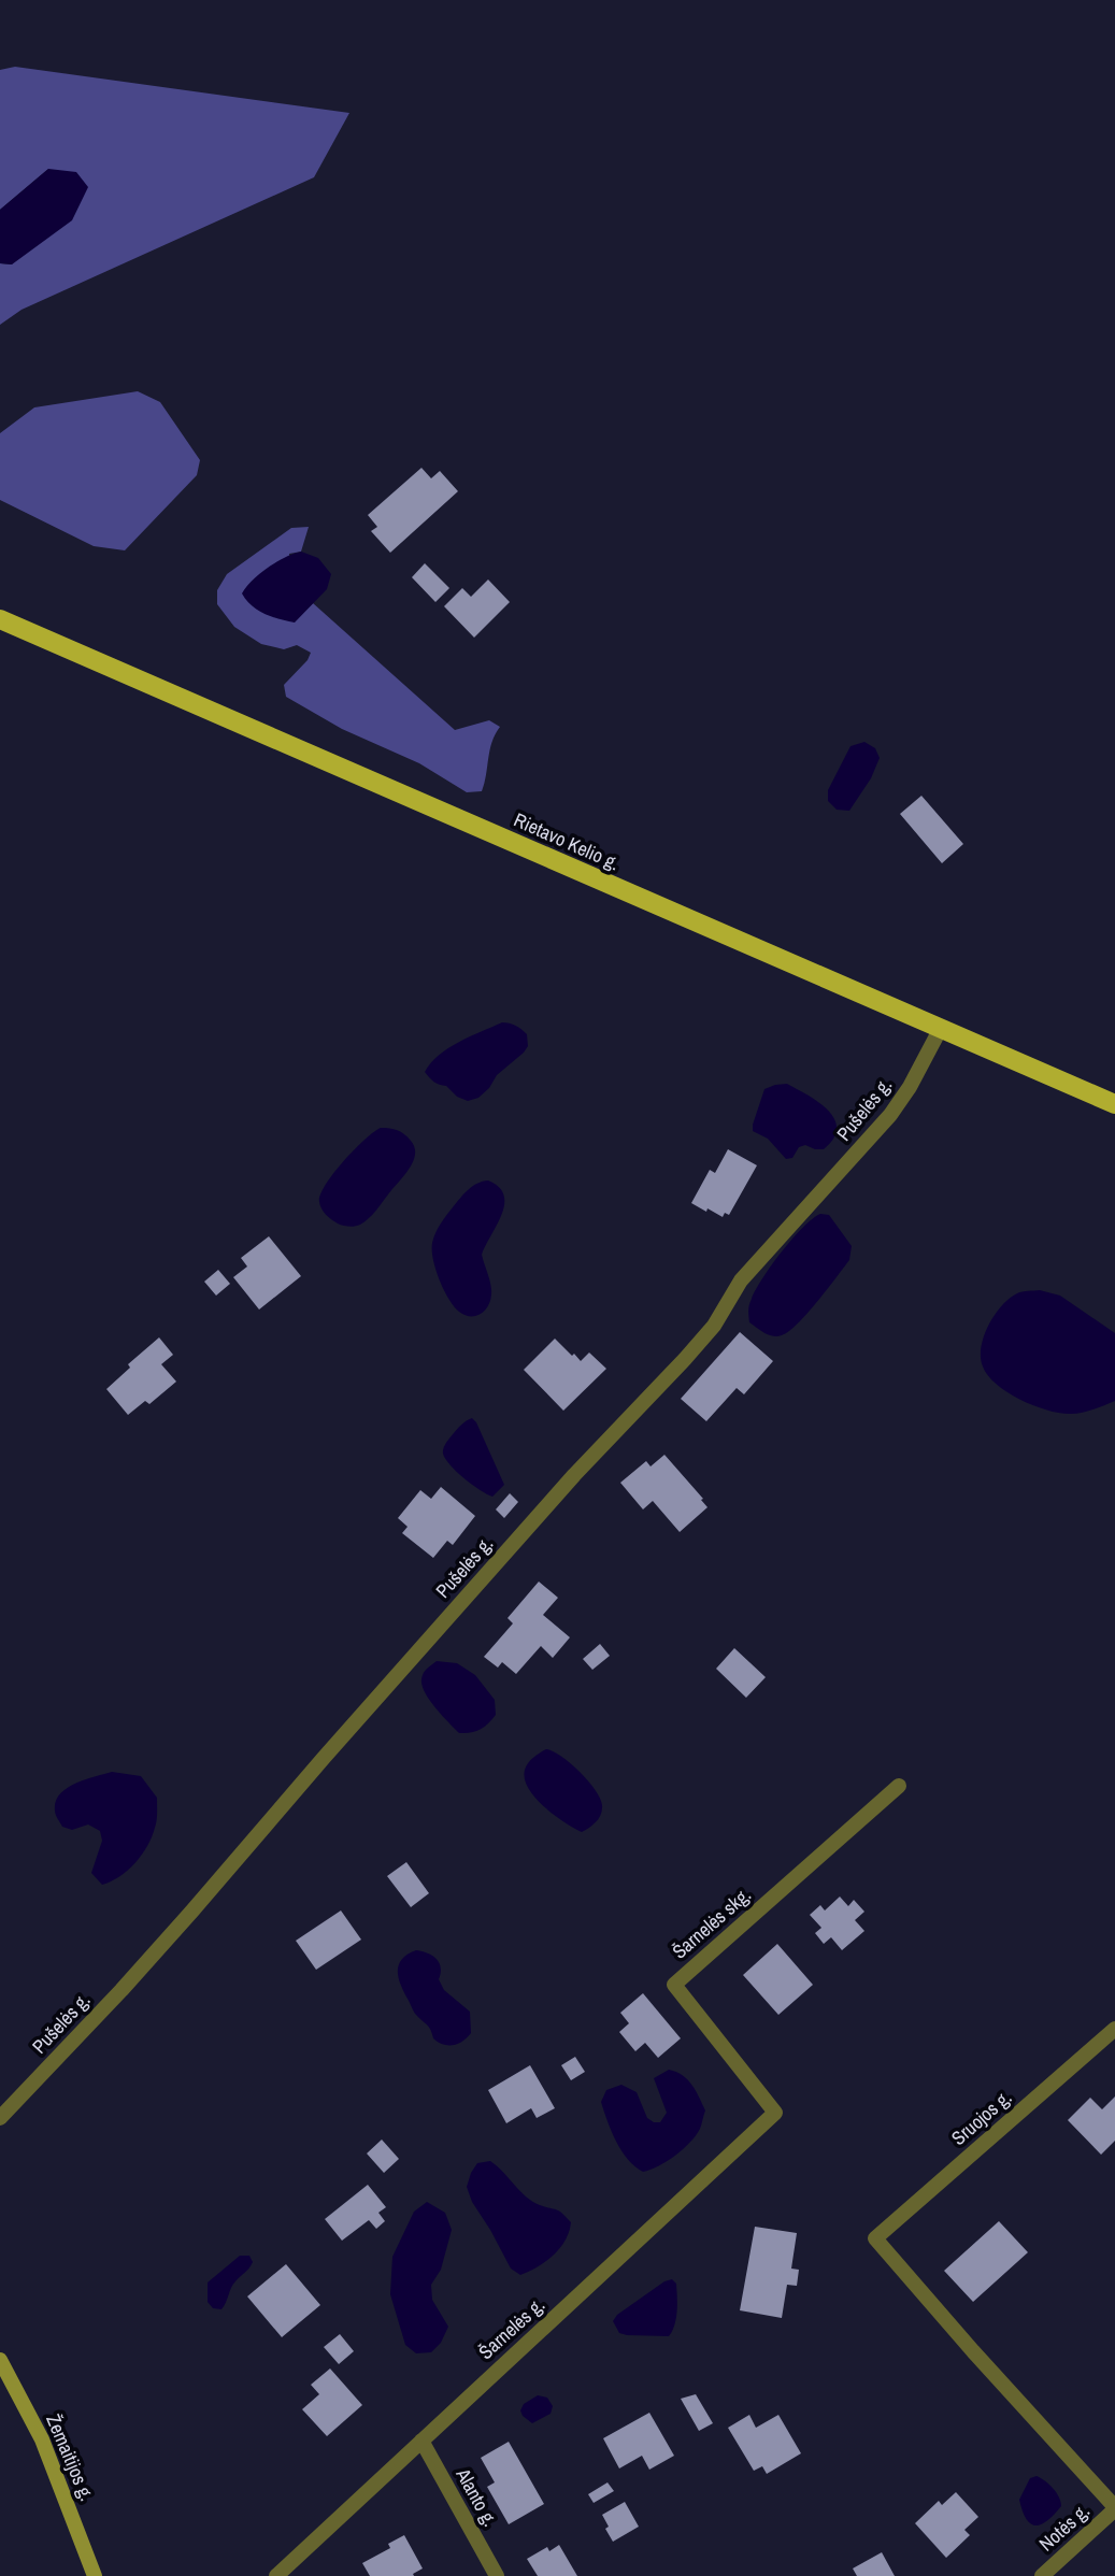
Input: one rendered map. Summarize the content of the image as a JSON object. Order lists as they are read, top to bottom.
{
  "streets": {
    "main road": ["Rietavo Kelio g.", "Žemaitijos g."],
    "street": [
      "Pušelės g.",
      "Šarnelės skg.",
      "Sruojos g.",
      "Šarnelės g.",
      "Alanto g.",
      "Notės g."
    ]
  },
  "crossings": [
    ["Rietavo Kelio g.", "Pušelės g."],
    ["Šarnelės skg.", "Šarnelės g."],
    ["Sruojos g.", "Notės g."],
    ["Šarnelės g.", "Alanto g."]
  ]
}
